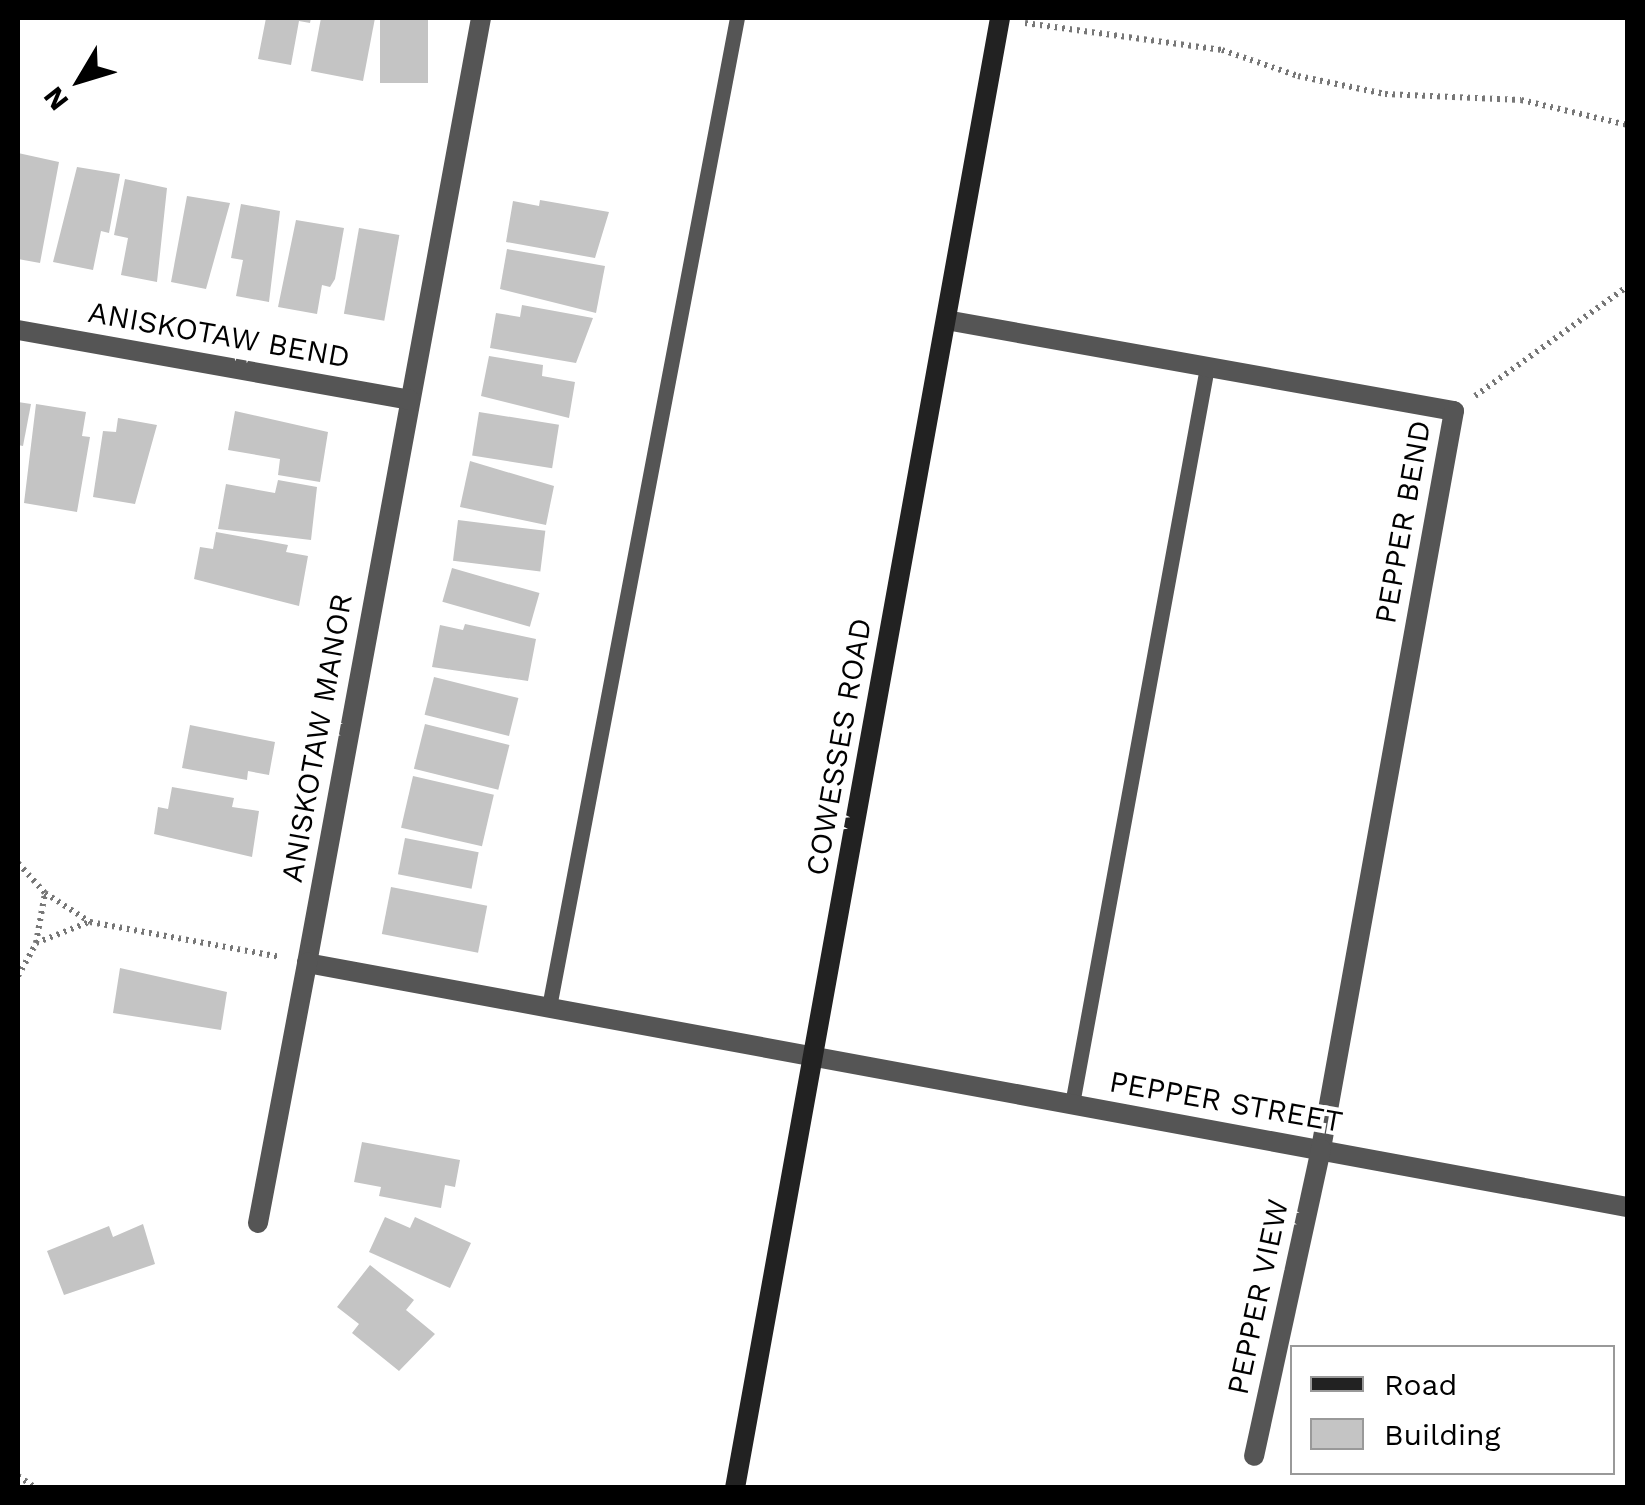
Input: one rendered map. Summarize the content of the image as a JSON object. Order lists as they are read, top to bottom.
{
  "streets": {
    "street": [
      "ANISKOTAW BEND",
      "PEPPER BEND",
      "ANISKOTAW MANOR",
      "COWESSES ROAD",
      "PEPPER STREET",
      "PEPPER VIEW"
    ]
  },
  "crossings": [
    ["ANISKOTAW BEND", "ANISKOTAW MANOR"],
    ["PEPPER BEND", "COWESSES ROAD"],
    ["PEPPER BEND", "PEPPER STREET"],
    ["PEPPER BEND", "PEPPER VIEW"],
    ["COWESSES ROAD", "PEPPER STREET"],
    ["PEPPER STREET", "PEPPER VIEW"]
  ],
  "legend": ["Road", "Building"],
  "north": "bottom left"
}
